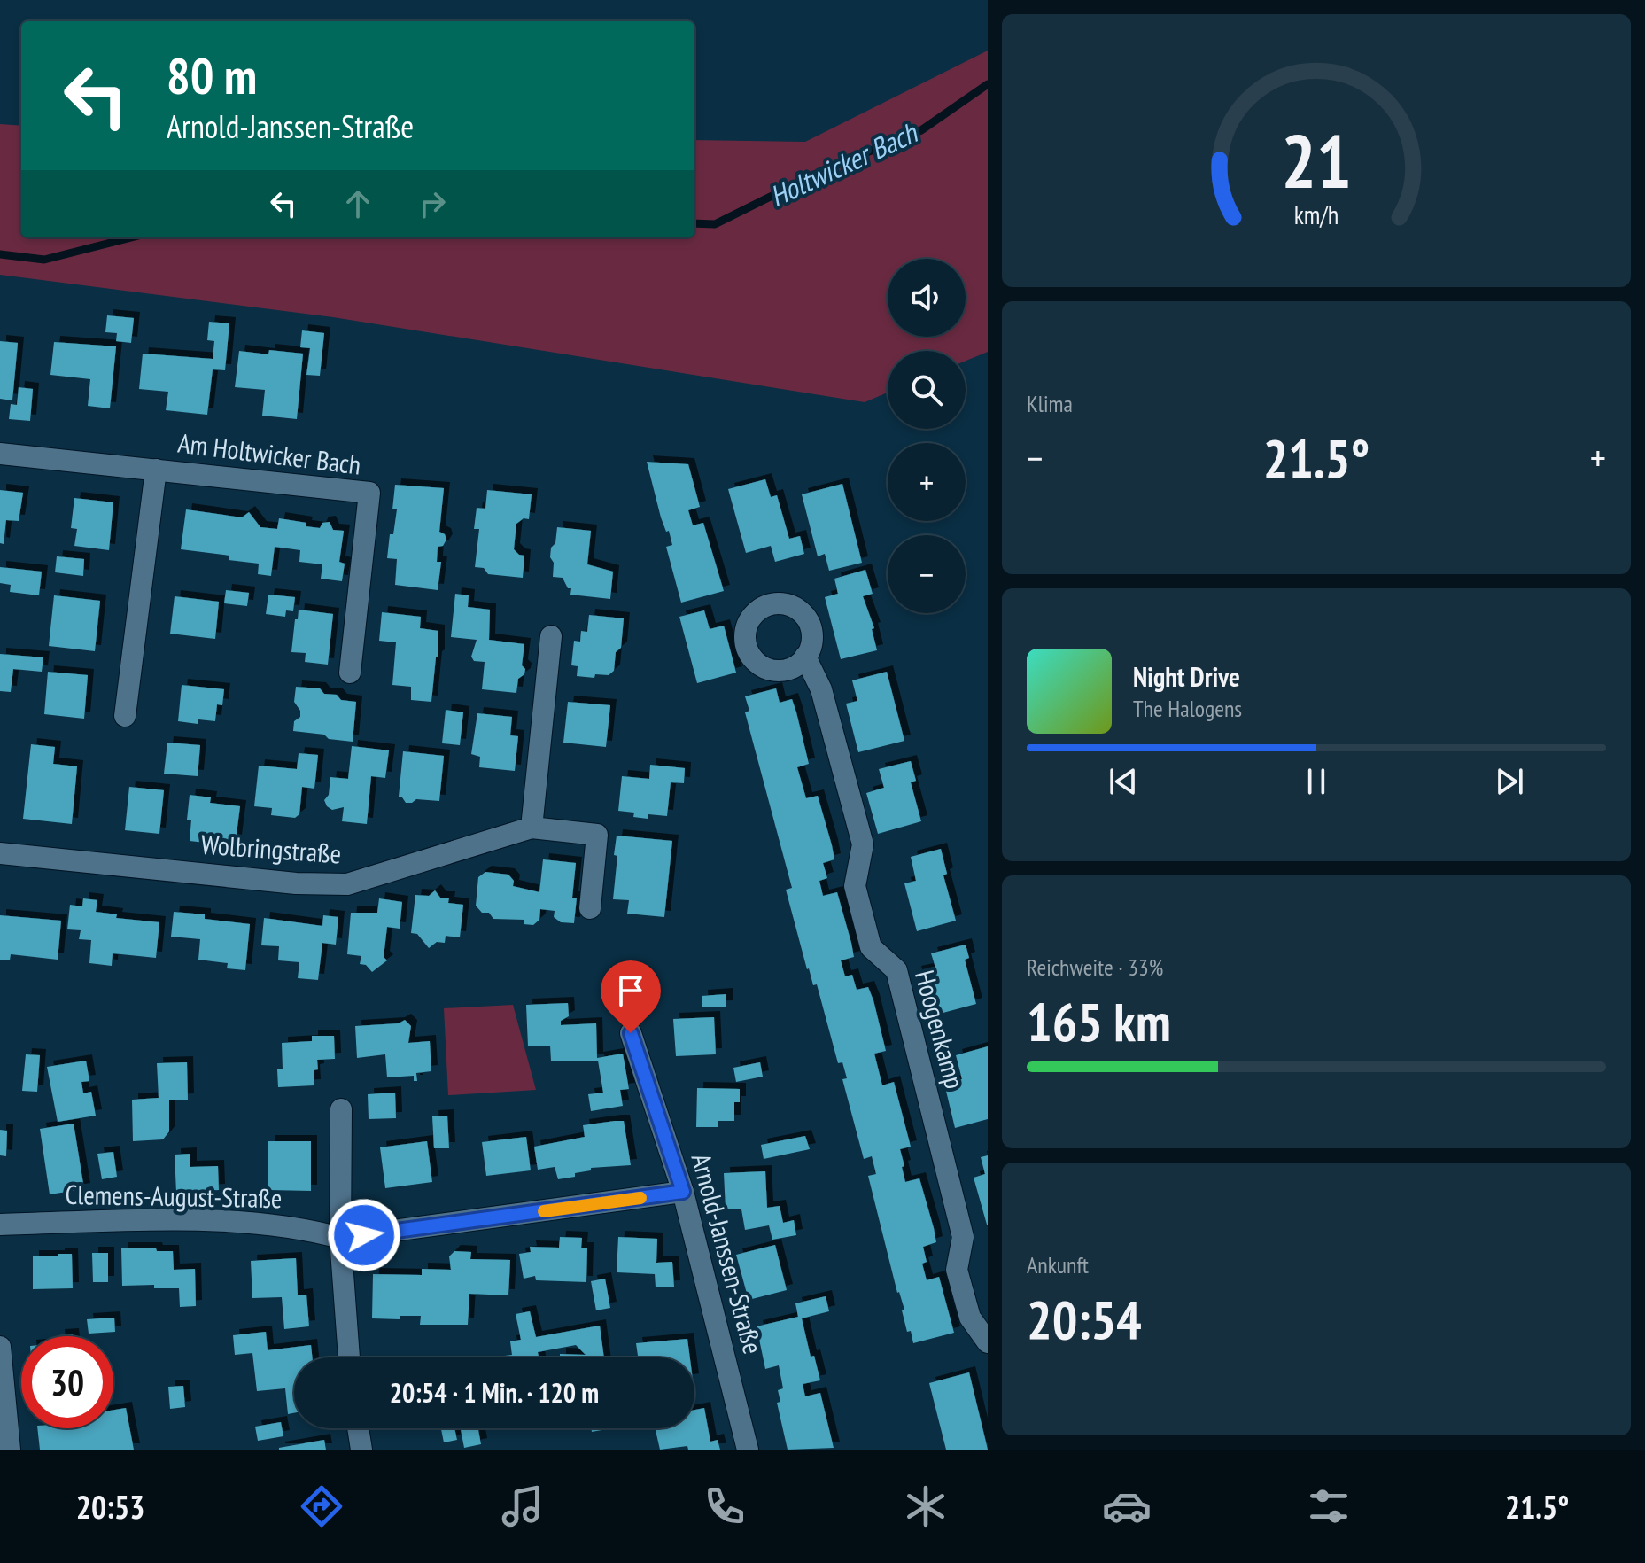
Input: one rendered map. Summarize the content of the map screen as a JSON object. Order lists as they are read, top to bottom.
{
  "streets": {
    "street": [
      "Am Holtwicker Bach",
      "Wolbringstraße",
      "Hoogenkamp",
      "Clemens-August-Straße",
      "Arnold-Janssen-Straße"
    ]
  },
  "crossings": [
    ["Clemens-August-Straße", "Arnold-Janssen-Straße"]
  ],
  "water": ["Holtwicker Bach"],
  "page": {
    "turn": ["80 m", "Arnold-Janssen-Straße"],
    "map_buttons": ["+", "−"],
    "tile": [
      "Klima",
      ["Reichweite · 33%", "165 km"],
      ["Ankunft", "20:54"]
    ],
    "heat": ["−", "21.5°", "+"],
    "song": ["Night Drive", "The Halogens"],
    "limit": "30",
    "trip": "20:54 · 1 Min. · 120 m",
    "tabs": ["20:53", "21.5°"],
    "gauge": ["21", "km/h"]
  }
}
